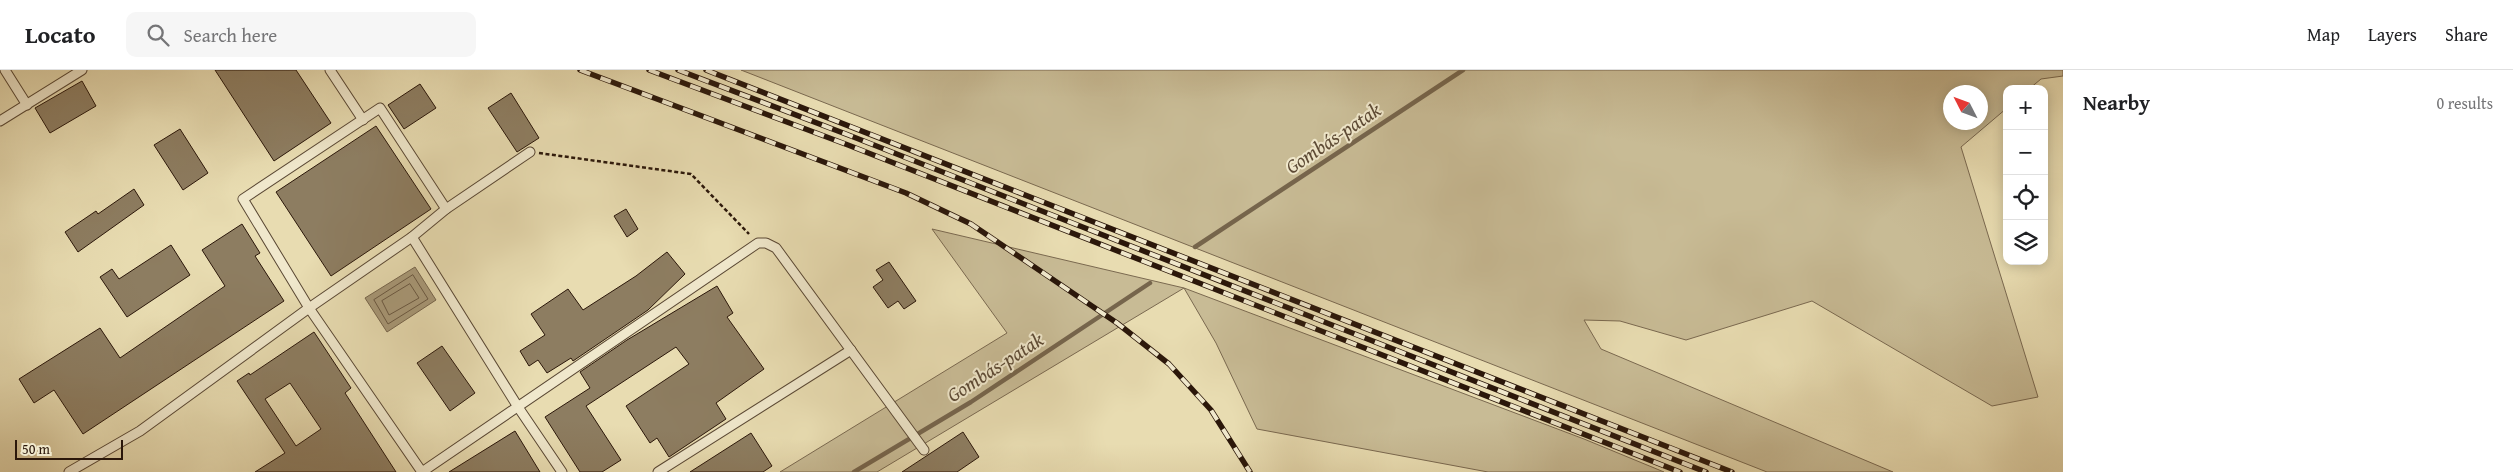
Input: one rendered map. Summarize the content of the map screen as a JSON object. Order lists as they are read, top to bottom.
{
  "water": ["Gombás-patak"],
  "scale_bar": "50 m",
  "north": "top left",
  "page": {
    "header": "Locato",
    "search": "Search here",
    "nav": ["Map", "Layers", "Share"],
    "heading": ["Nearby", "0 results"],
    "map_buttons": ["+", "−"],
    "scale": "50 m"
  }
}
